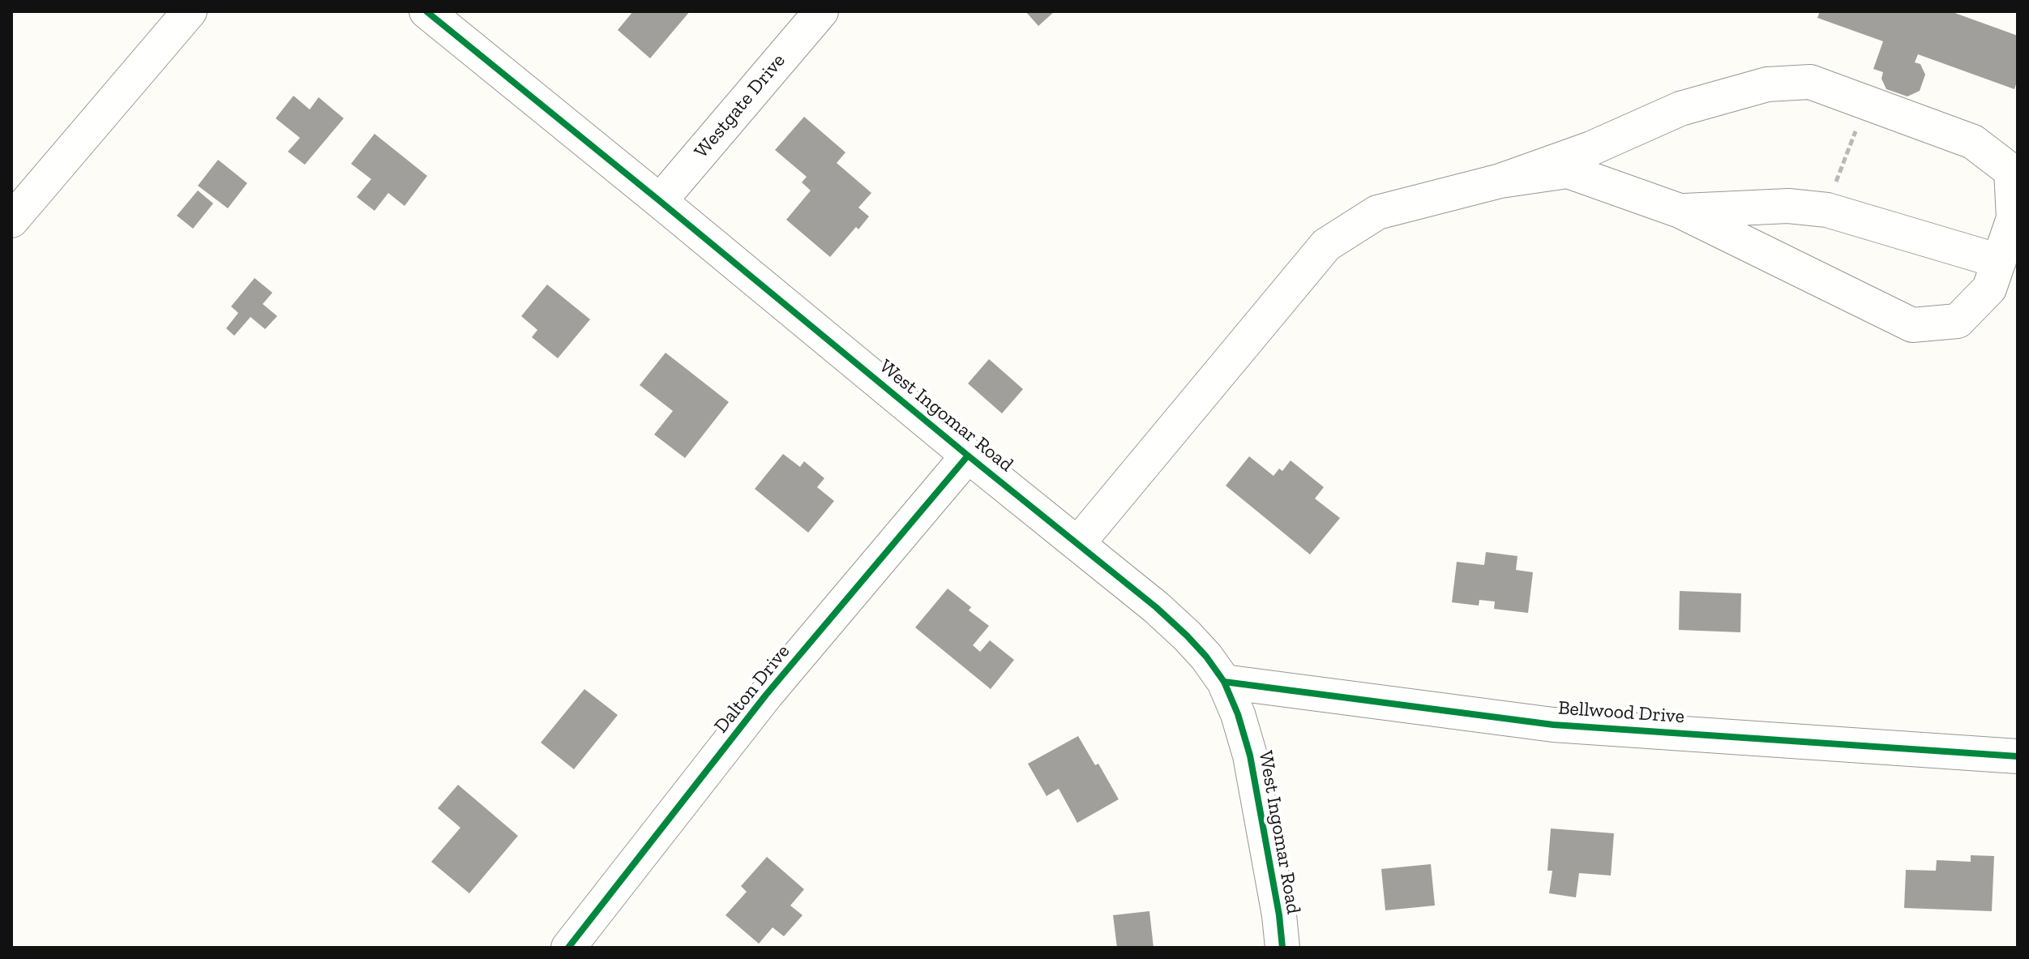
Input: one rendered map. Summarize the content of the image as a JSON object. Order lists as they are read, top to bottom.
{
  "streets": {
    "street": [
      "Westgate Drive",
      "West Ingomar Road",
      "Dalton Drive",
      "Bellwood Drive"
    ]
  },
  "crossings": [
    ["Westgate Drive", "West Ingomar Road"],
    ["West Ingomar Road", "Dalton Drive"],
    ["West Ingomar Road", "Bellwood Drive"]
  ]
}
